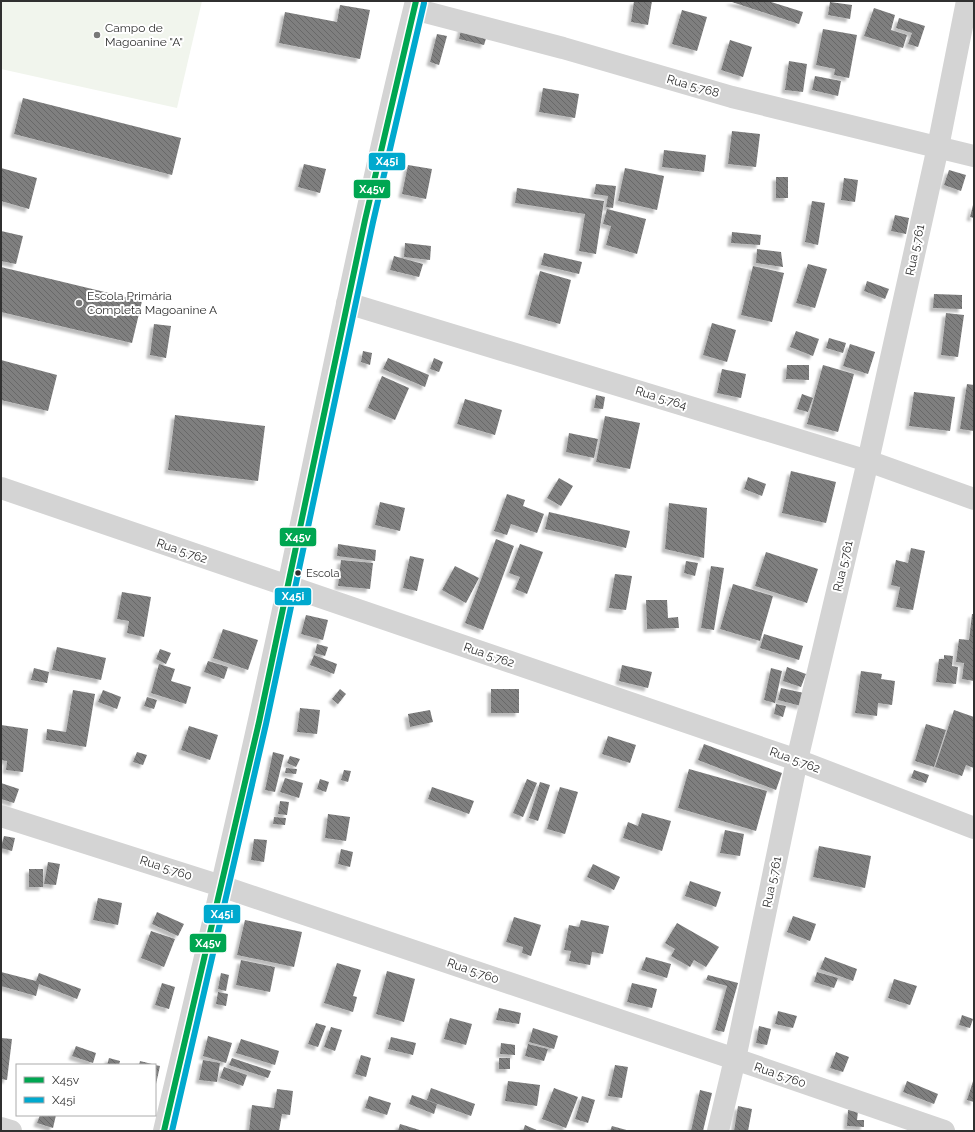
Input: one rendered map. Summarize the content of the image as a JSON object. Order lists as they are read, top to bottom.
{
  "streets": {
    "street": [
      "Rua 5.768",
      "Rua 5.761",
      "Rua 5.764",
      "Rua 5.762",
      "Rua 5.760"
    ]
  },
  "crossings": [
    ["Rua 5.768", "Rua 5.761"],
    ["Rua 5.761", "Rua 5.764"],
    ["Rua 5.761", "Rua 5.762"],
    ["Rua 5.761", "Rua 5.760"]
  ],
  "places": ["Campo de Magoanine \"A\"", "Escola Primária Completa Magoanine A", "Escola"],
  "lines": ["transit line X45v", "transit line X45i"],
  "legend": ["X45v", "X45i"]
}
